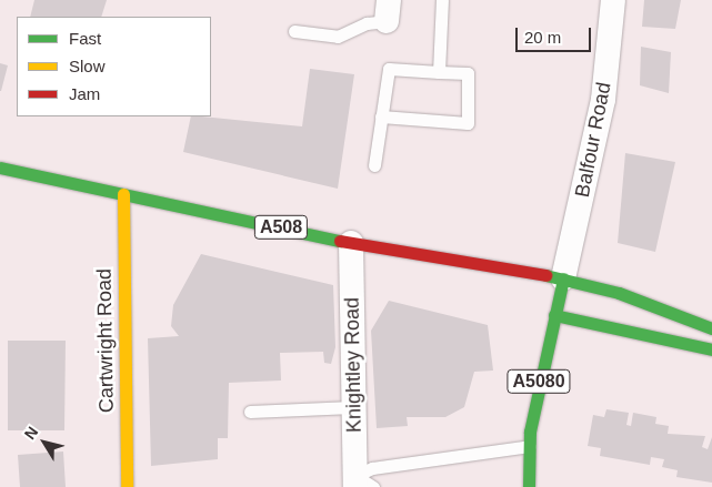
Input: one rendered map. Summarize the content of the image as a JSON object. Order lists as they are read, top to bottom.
{
  "streets": {
    "main road": ["A508", "Cartwright Road", "A5080"],
    "street": ["Balfour Road", "Knightley Road"]
  },
  "crossings": [
    ["Balfour Road", "A508"],
    ["Balfour Road", "A5080"],
    ["A508", "Cartwright Road"],
    ["A508", "Knightley Road"],
    ["A508", "A5080"]
  ],
  "legend": ["Fast", "Slow", "Jam"],
  "scale_bar": "20 m",
  "north": "top left"
}
